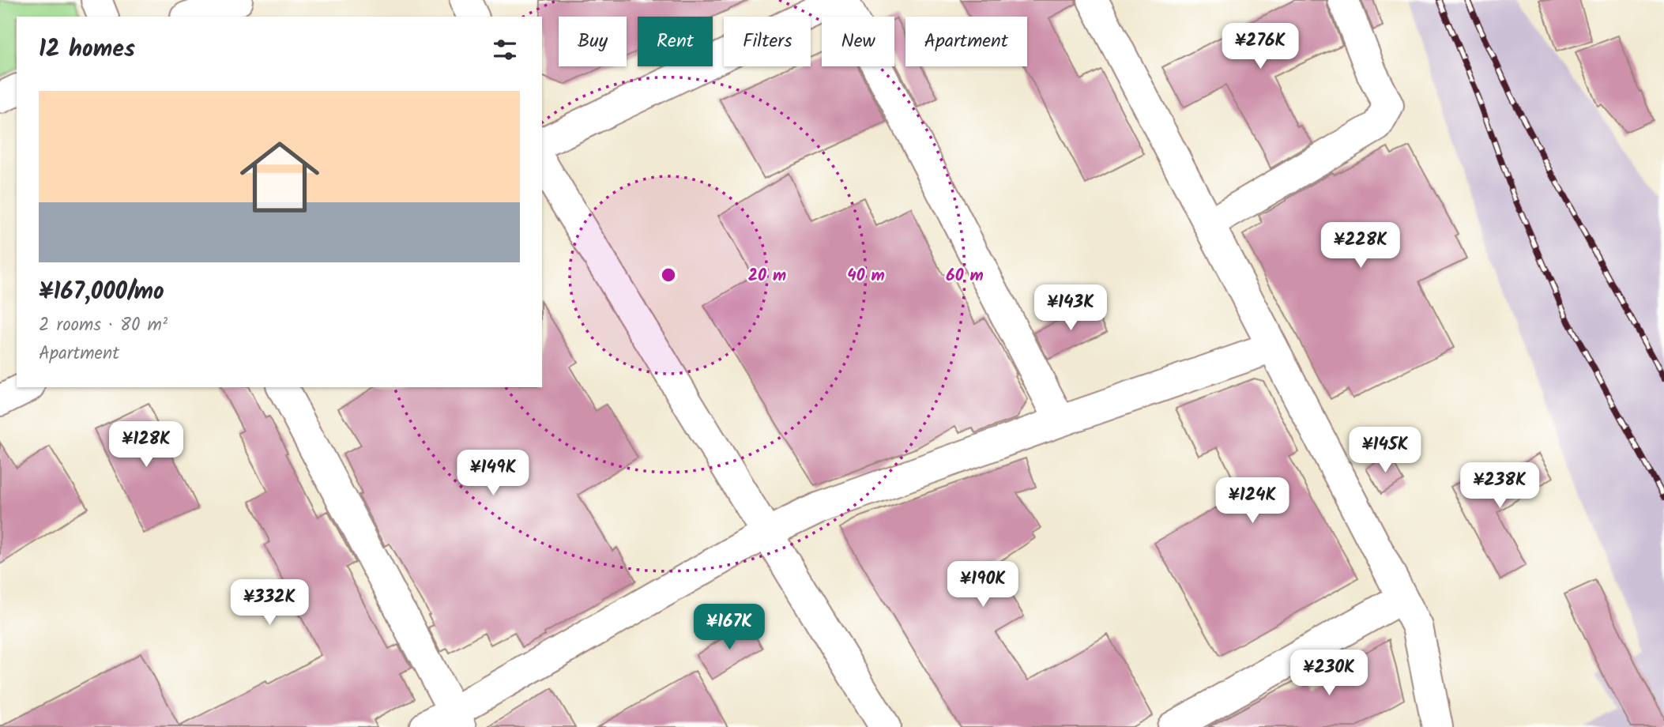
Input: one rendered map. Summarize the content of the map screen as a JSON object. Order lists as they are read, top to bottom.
{
  "page": {
    "chip": [
      "Buy",
      "Rent",
      "Filters",
      "New",
      "Apartment"
    ],
    "heading": "12 homes",
    "price": [
      "¥276K",
      "¥228K",
      "¥143K",
      "¥128K",
      "¥145K",
      "¥149K",
      "¥238K",
      "¥124K",
      "¥190K",
      "¥332K",
      "¥167K",
      "¥230K"
    ],
    "list": [
      {
        "name": "¥167,000/mo",
        "note": "2 rooms · 80 m² · Apartment"
      }
    ]
  },
  "rings": ["20 m", "40 m", "60 m"]
}
